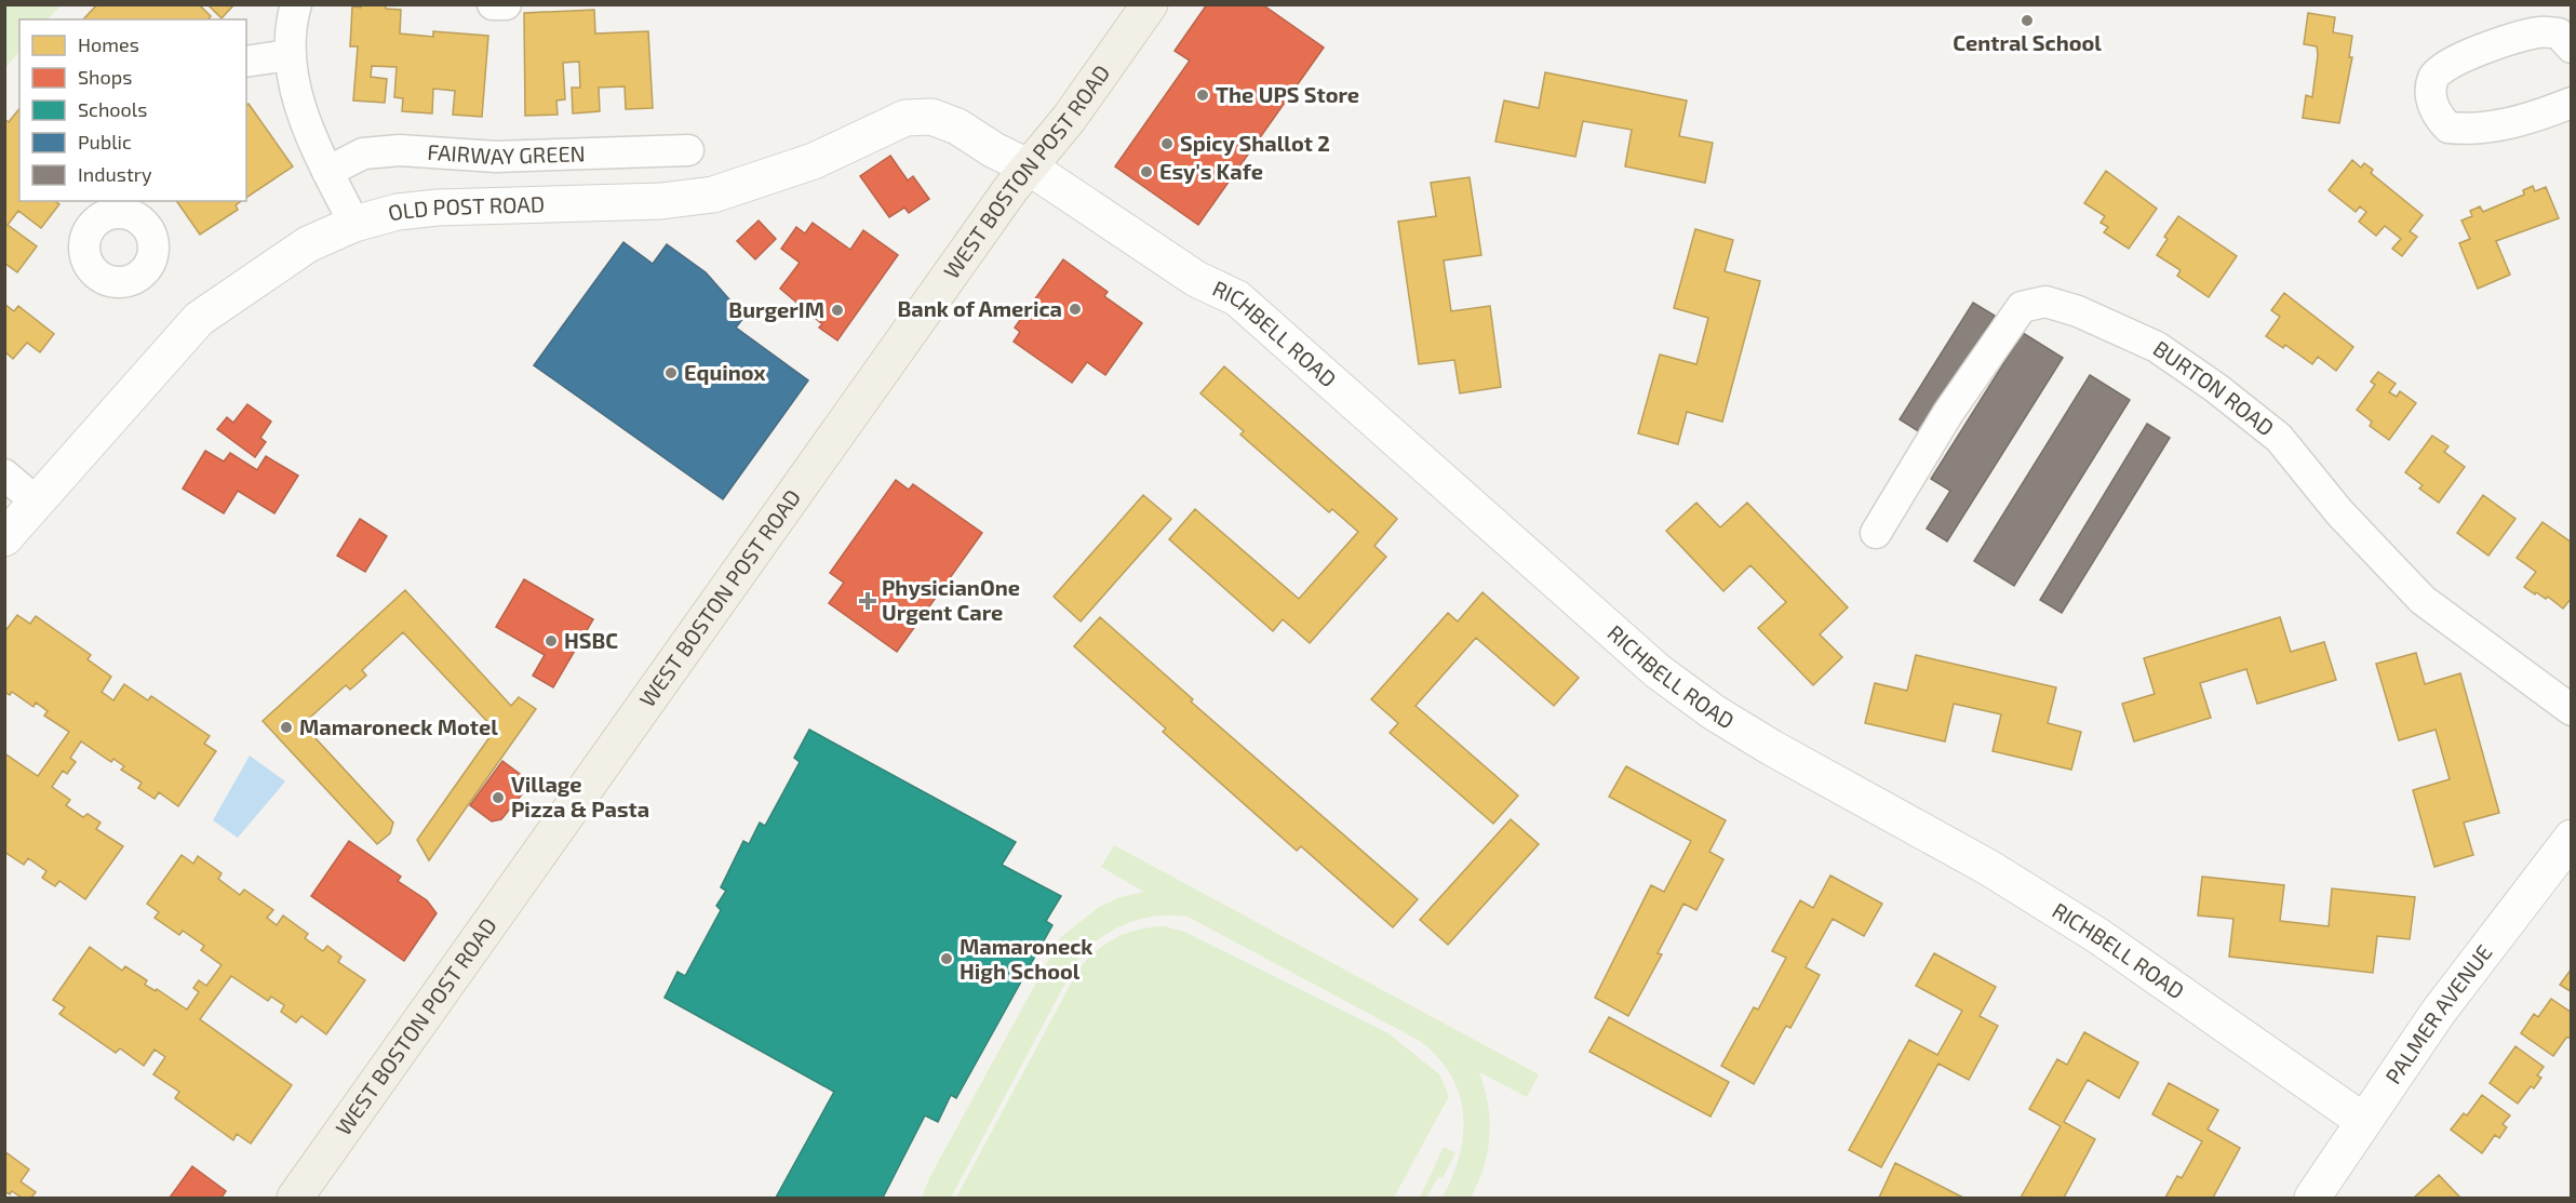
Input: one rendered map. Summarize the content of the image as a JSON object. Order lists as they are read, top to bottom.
{
  "streets": {
    "main road": ["WEST BOSTON POST ROAD"],
    "street": [
      "FAIRWAY GREEN",
      "OLD POST ROAD",
      "RICHBELL ROAD",
      "BURTON ROAD",
      "PALMER AVENUE"
    ]
  },
  "crossings": [
    ["WEST BOSTON POST ROAD", "OLD POST ROAD"],
    ["WEST BOSTON POST ROAD", "RICHBELL ROAD"],
    ["OLD POST ROAD", "RICHBELL ROAD"],
    ["RICHBELL ROAD", "PALMER AVENUE"]
  ],
  "places": {
    "other": [
      "Central School",
      "The UPS Store",
      "Spicy Shallot 2",
      "Esy's Kafe",
      "Bank of America",
      "BurgerIM",
      "Equinox",
      "HSBC",
      "Mamaroneck Motel",
      "Village Pizza & Pasta",
      "Mamaroneck High School"
    ],
    "health": ["PhysicianOne Urgent Care"]
  },
  "legend": [
    "Homes",
    "Shops",
    "Schools",
    "Public",
    "Industry"
  ]
}
